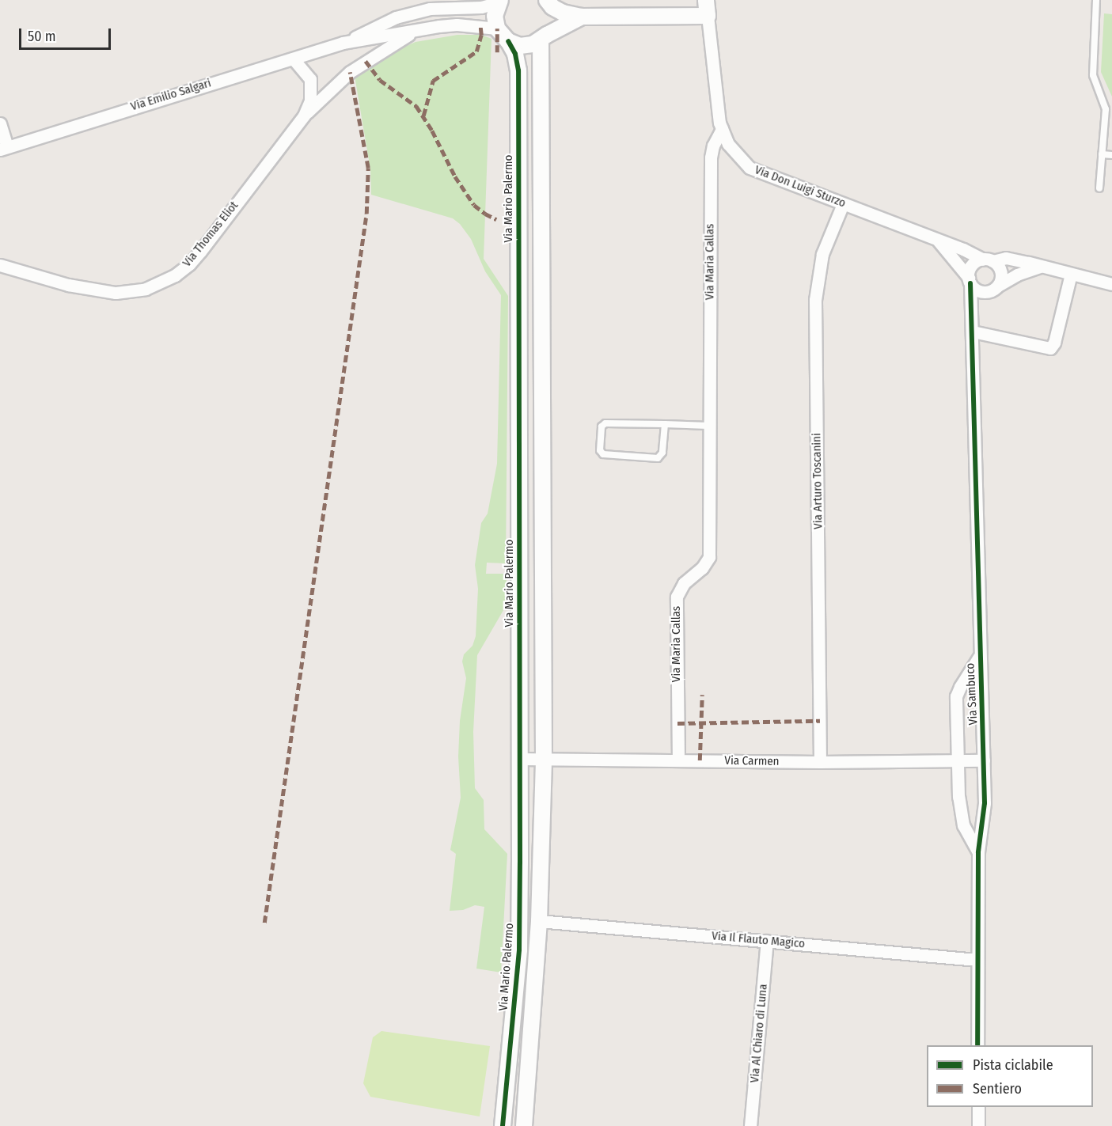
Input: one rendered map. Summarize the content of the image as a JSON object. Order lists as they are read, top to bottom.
{
  "streets": {
    "street": [
      "Via Emilio Salgari",
      "Via Don Luigi Sturzo",
      "Via Mario Palermo",
      "Via Thomas Eliot",
      "Via Maria Callas",
      "Via Arturo Toscanini",
      "Via Sambuco",
      "Via Carmen",
      "Via Il Flauto Magico",
      "Via Al Chiaro di Luna"
    ]
  },
  "crossings": [
    ["Via Emilio Salgari", "Via Thomas Eliot"],
    ["Via Don Luigi Sturzo", "Via Maria Callas"],
    ["Via Don Luigi Sturzo", "Via Arturo Toscanini"],
    ["Via Don Luigi Sturzo", "Via Sambuco"],
    ["Via Mario Palermo", "Via Carmen"],
    ["Via Maria Callas", "Via Carmen"],
    ["Via Arturo Toscanini", "Via Carmen"],
    ["Via Sambuco", "Via Carmen"],
    ["Via Sambuco", "Via Il Flauto Magico"],
    ["Via Il Flauto Magico", "Via Al Chiaro di Luna"]
  ],
  "legend": ["Pista ciclabile", "Sentiero"],
  "scale_bar": "50 m"
}
